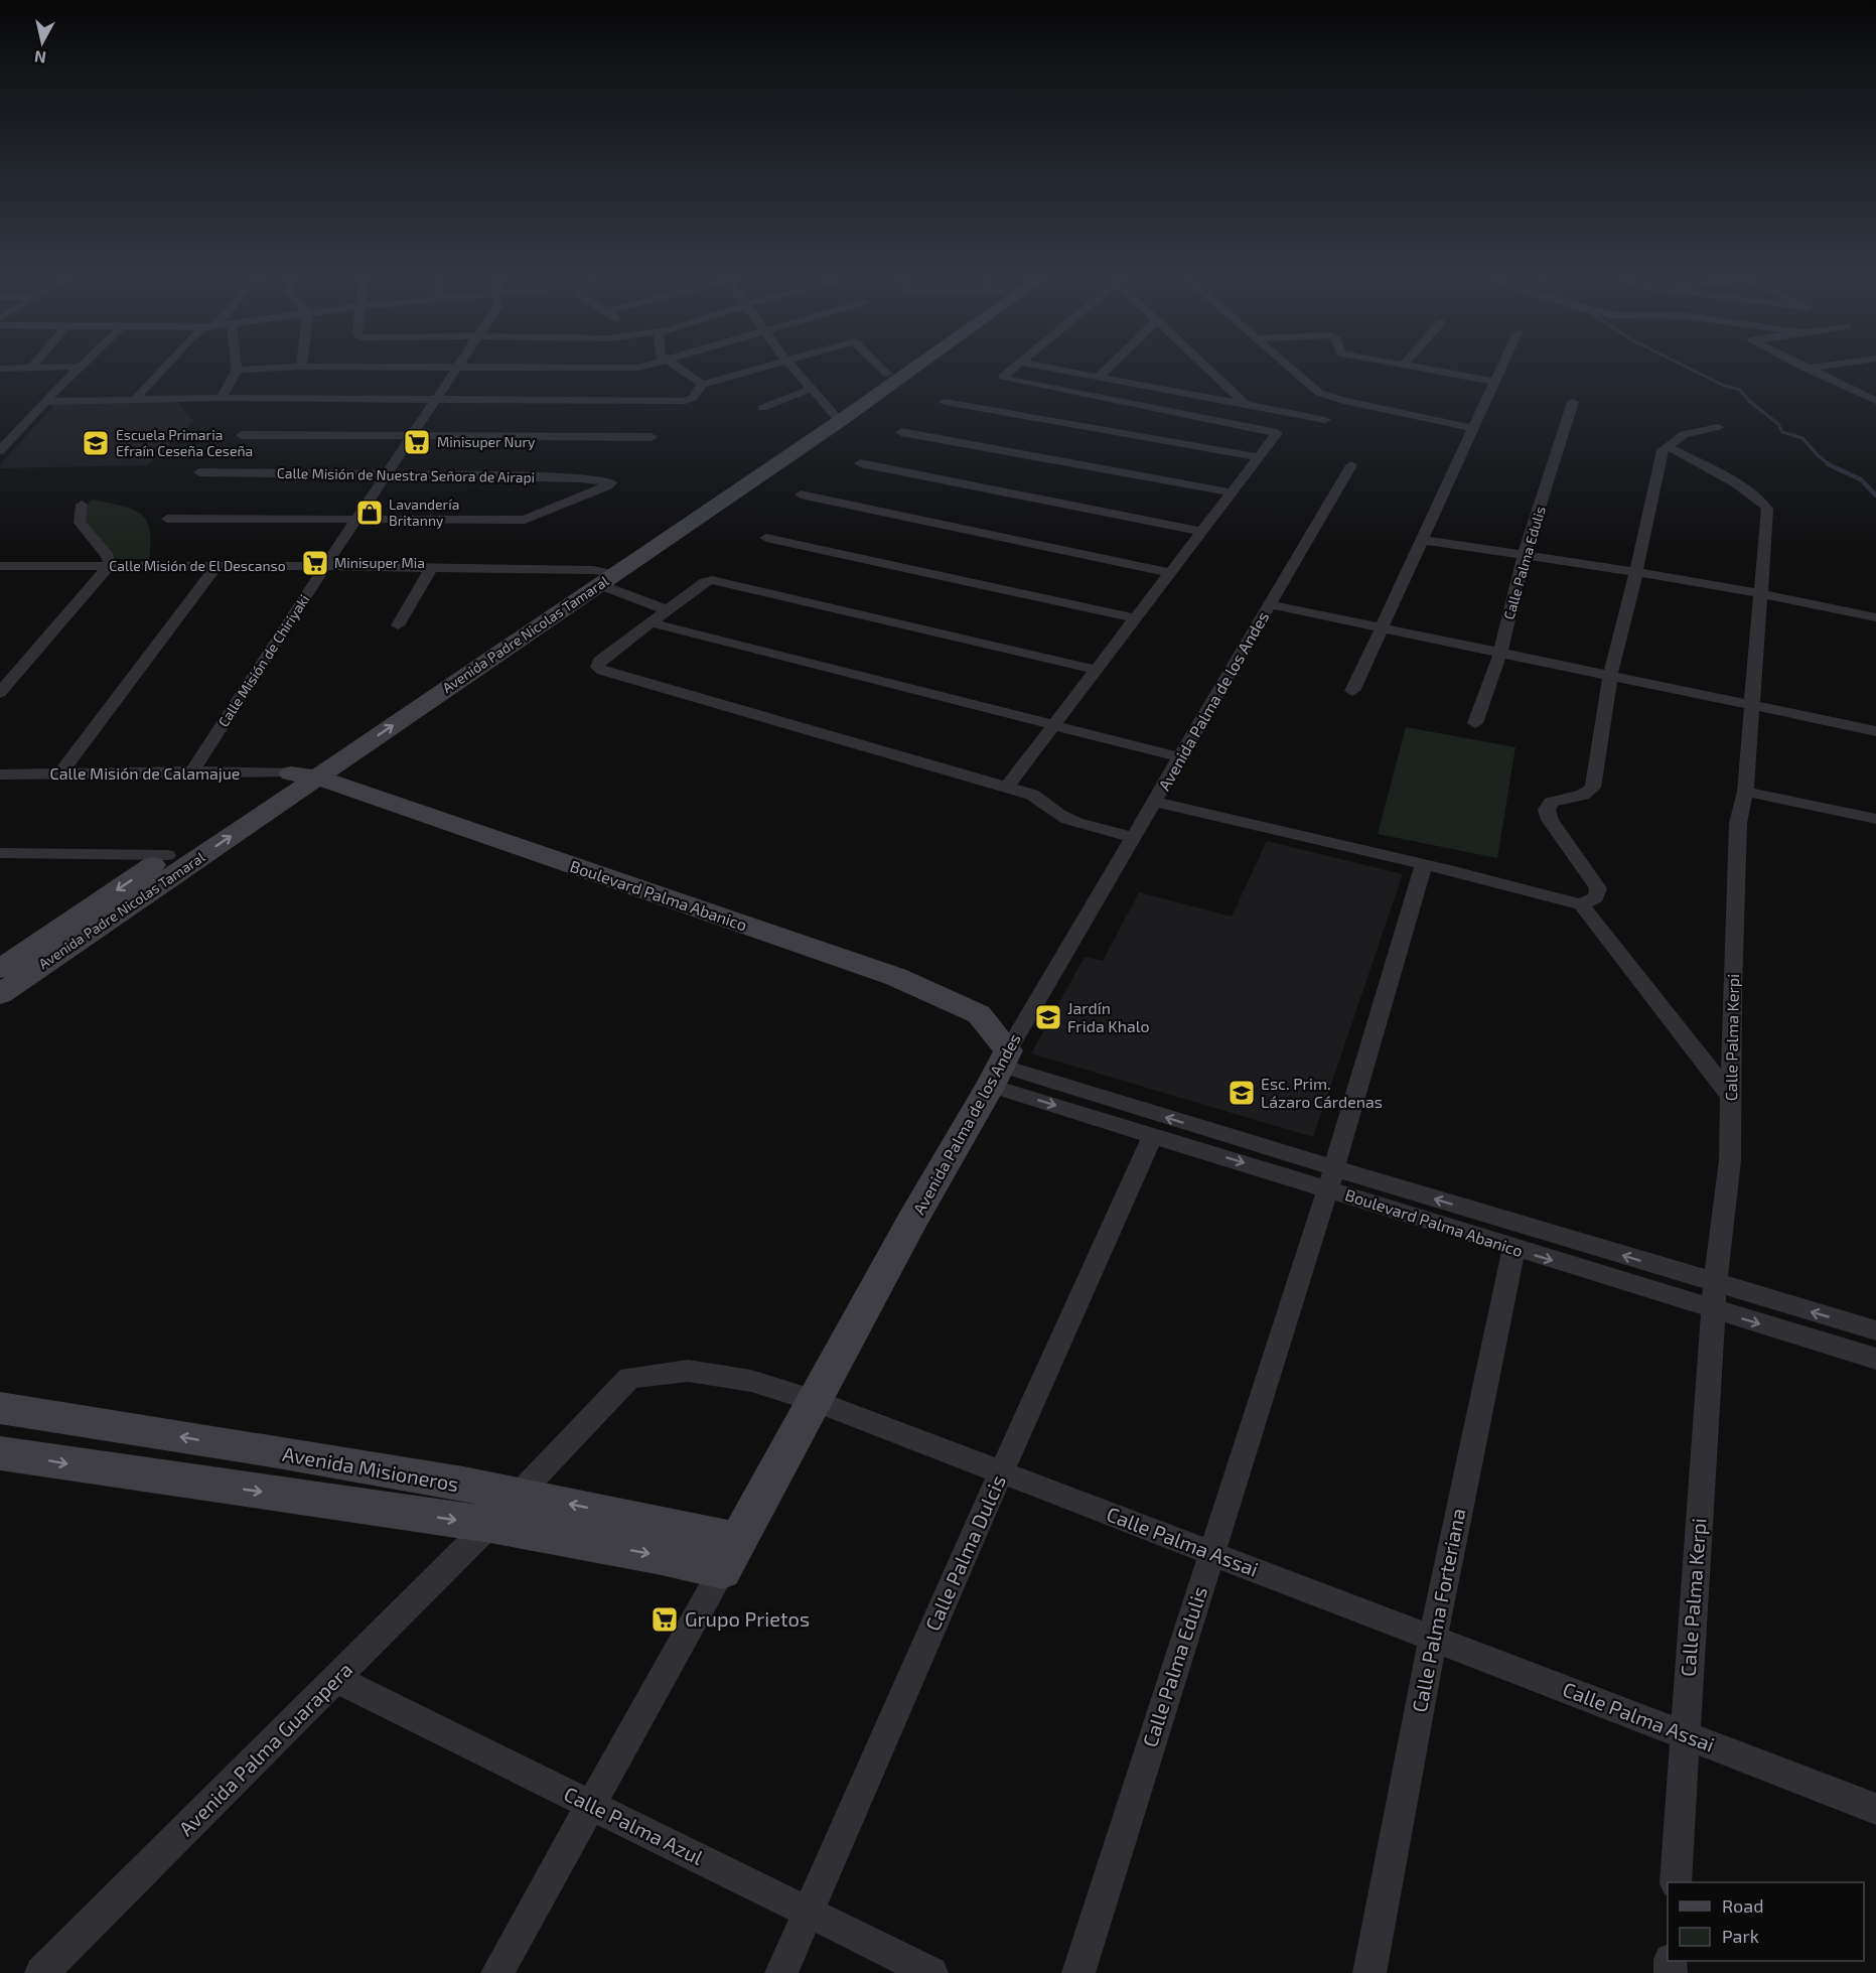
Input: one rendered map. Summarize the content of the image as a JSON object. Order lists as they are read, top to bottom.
{
  "streets": {
    "street": [
      "Calle Misión de Nuestra Señora de Airapi",
      "Calle Palma Edulis",
      "Calle Misión de El Descanso",
      "Avenida Padre Nicolas Tamaral",
      "Calle Misión de Chiriyaki",
      "Avenida Palma de los Andes",
      "Calle Misión de Calamajue",
      "Boulevard Palma Abanico",
      "Calle Palma Kerpi",
      "Avenida Misioneros",
      "Calle Palma Assai",
      "Calle Palma Dulcis",
      "Calle Palma Forteriana",
      "Avenida Palma Guarapera",
      "Calle Palma Azul"
    ]
  },
  "crossings": [
    ["Calle Misión de Nuestra Señora de Airapi", "Calle Misión de Chiriyaki"],
    ["Calle Palma Edulis", "Boulevard Palma Abanico"],
    ["Calle Palma Edulis", "Calle Palma Assai"],
    ["Calle Misión de El Descanso", "Avenida Padre Nicolas Tamaral"],
    ["Calle Misión de El Descanso", "Calle Misión de Chiriyaki"],
    ["Avenida Padre Nicolas Tamaral", "Calle Misión de Calamajue"],
    ["Avenida Padre Nicolas Tamaral", "Boulevard Palma Abanico"],
    ["Calle Misión de Chiriyaki", "Calle Misión de Calamajue"],
    ["Avenida Palma de los Andes", "Boulevard Palma Abanico"],
    ["Avenida Palma de los Andes", "Avenida Misioneros"],
    ["Avenida Palma de los Andes", "Calle Palma Assai"],
    ["Calle Misión de Calamajue", "Boulevard Palma Abanico"],
    ["Boulevard Palma Abanico", "Calle Palma Kerpi"],
    ["Boulevard Palma Abanico", "Calle Palma Dulcis"],
    ["Boulevard Palma Abanico", "Calle Palma Forteriana"],
    ["Calle Palma Kerpi", "Calle Palma Assai"],
    ["Avenida Misioneros", "Calle Palma Assai"],
    ["Avenida Misioneros", "Avenida Palma Guarapera"],
    ["Calle Palma Assai", "Calle Palma Dulcis"],
    ["Calle Palma Assai", "Calle Palma Forteriana"],
    ["Calle Palma Assai", "Avenida Palma Guarapera"],
    ["Calle Palma Dulcis", "Calle Palma Azul"],
    ["Avenida Palma Guarapera", "Calle Palma Azul"]
  ],
  "places": {
    "supermarket": ["Minisuper Nury", "Minisuper Mia", "Grupo Prietos"],
    "school or university": ["Escuela Primaria Efraín Ceseña Ceseña", "Jardín Frida Khalo", "Esc. Prim. Lázaro Cárdenas"],
    "shop": ["Lavandería Britanny"]
  },
  "legend": ["Road", "Park"],
  "north": "bottom"
}
